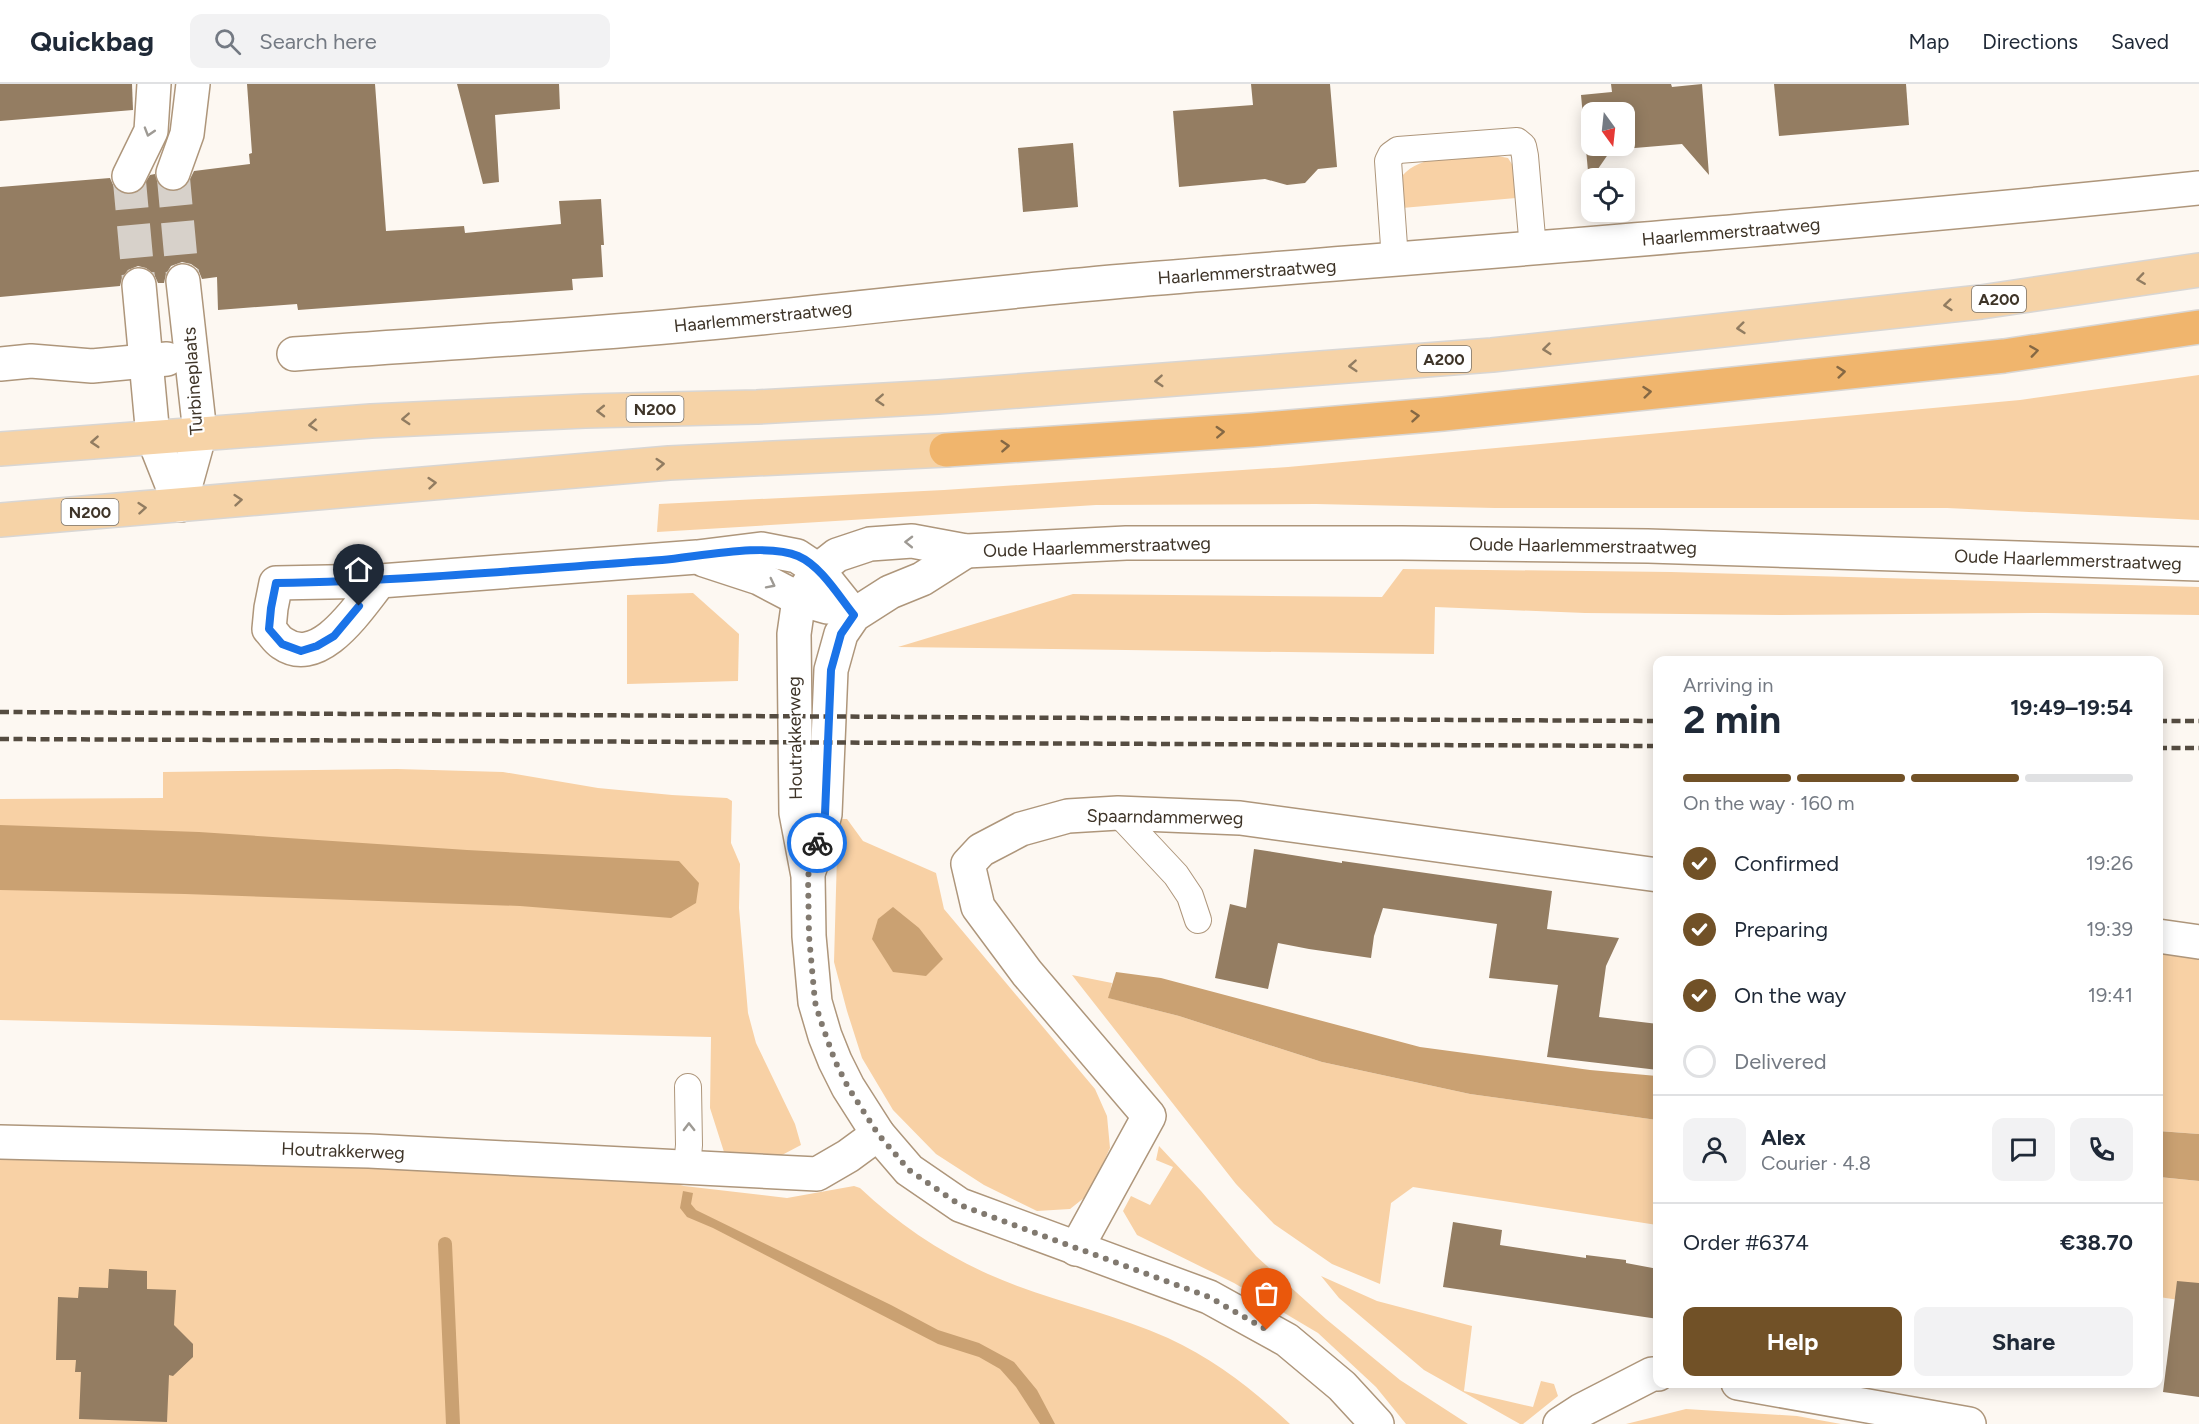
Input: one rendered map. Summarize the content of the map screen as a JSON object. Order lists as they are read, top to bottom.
{
  "streets": {
    "main road": ["A200", "N200"],
    "street": [
      "Haarlemmerstraatweg",
      "Turbineplaats",
      "Oude Haarlemmerstraatweg",
      "Houtrakkerweg",
      "Spaarndammerweg"
    ]
  },
  "crossings": [
    ["A200", "N200"],
    ["Turbineplaats", "N200"],
    ["Oude Haarlemmerstraatweg", "Houtrakkerweg"],
    ["Houtrakkerweg", "Spaarndammerweg"]
  ],
  "north": "bottom",
  "page": {
    "header": "Quickbag",
    "search": "Search here",
    "nav": ["Map", "Directions", "Saved"],
    "heading": ["2 min", "Arriving in", "19:49–19:54"],
    "panel": [
      "Alex",
      "Courier · 4.8",
      "Order #6374",
      "€38.70"
    ],
    "bar": "On the way · 160 m",
    "list": [
      ["Confirmed", "19:26"],
      ["Preparing", "19:39"],
      ["On the way", "19:41"],
      "Delivered"
    ],
    "buttons": ["Help", "Share"]
  }
}
